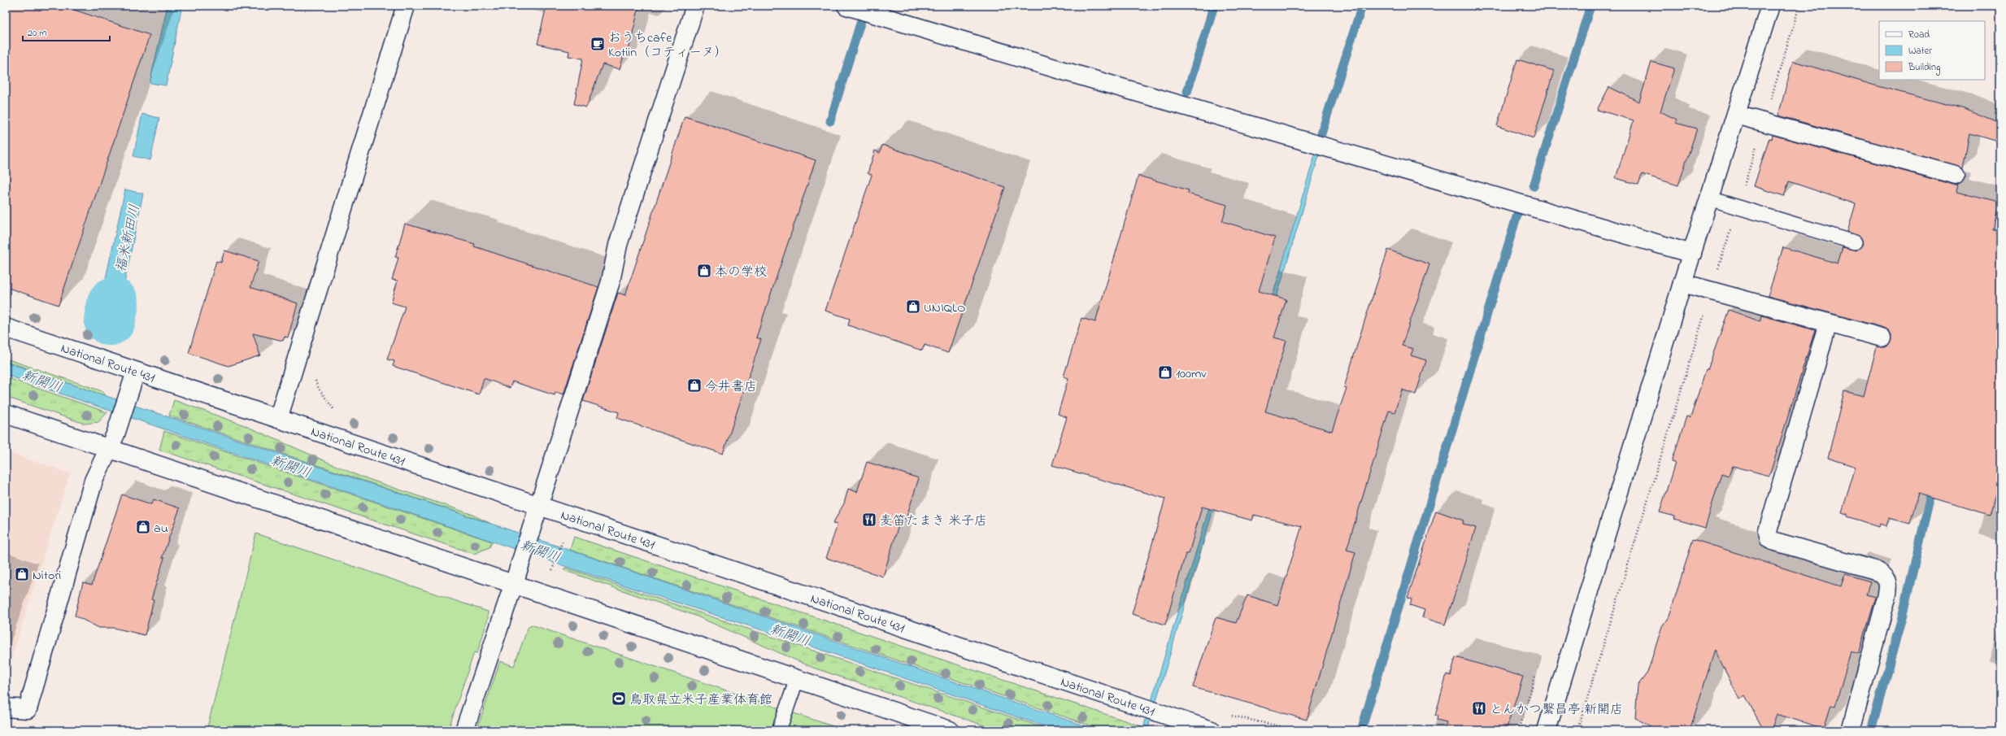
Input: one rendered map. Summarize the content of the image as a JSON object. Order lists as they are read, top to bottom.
{
  "streets": {
    "main road": ["National Route 431"]
  },
  "water": ["福米新田川", "新開川"],
  "places": {
    "cafe": ["おうちcafe Kotiin（コティーヌ）"],
    "shop": [
      "本の学校",
      "UNIQLO",
      "100mv",
      "今井書店",
      "au",
      "Nitori"
    ],
    "restaurant": ["麦笛たまき 米子店", "とんかつ繫昌亭 新開店"],
    "sports": ["鳥取県立米子産業体育館"]
  },
  "legend": ["Road", "Water", "Building"],
  "scale_bar": "20 m"
}
